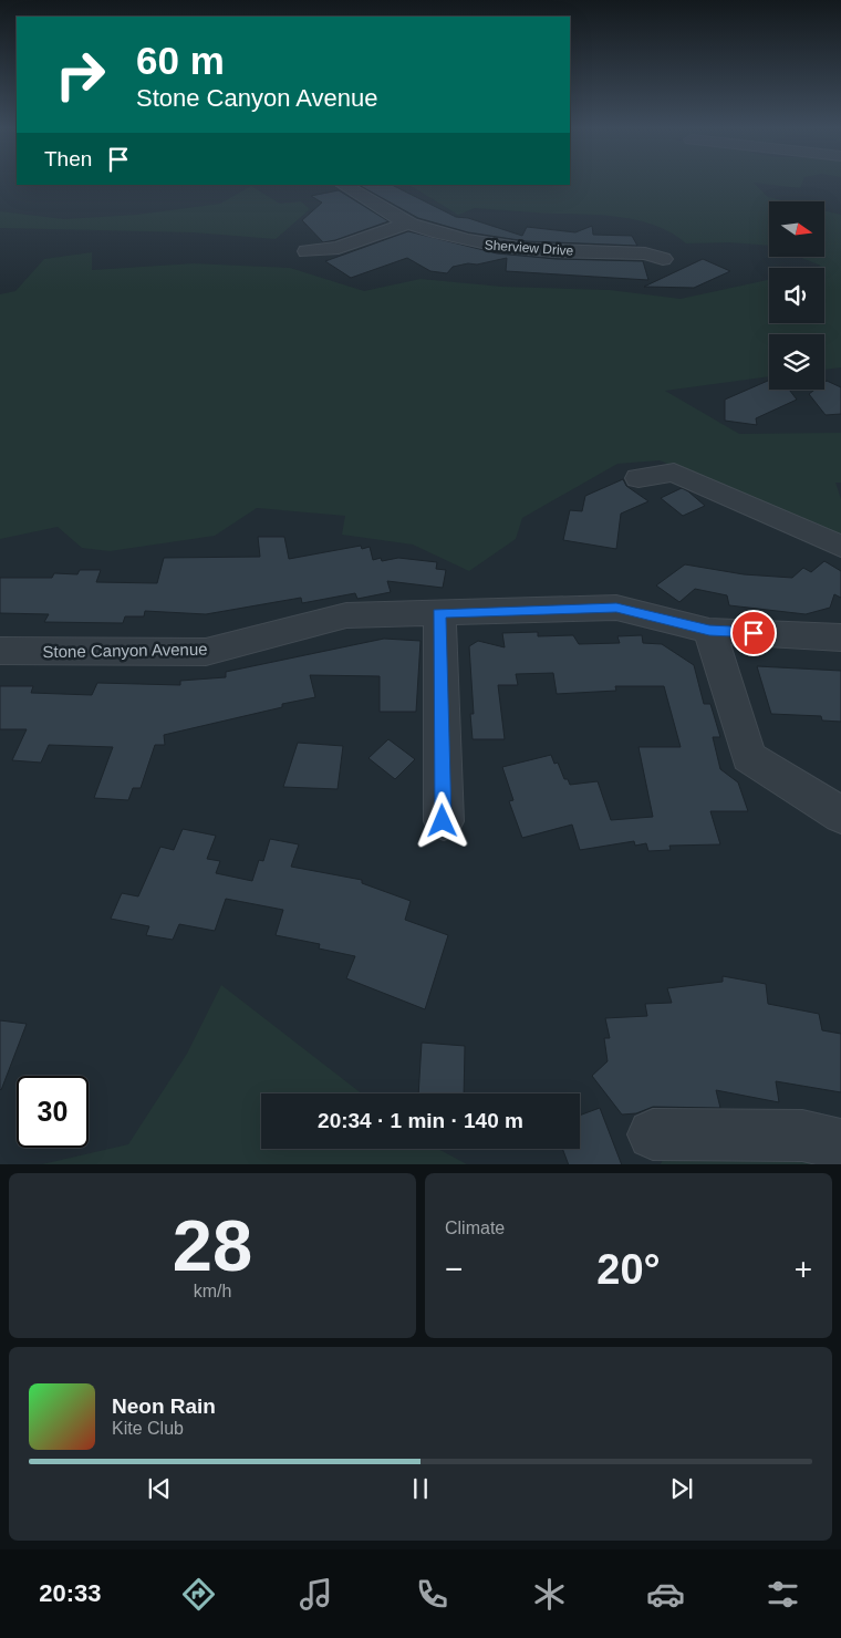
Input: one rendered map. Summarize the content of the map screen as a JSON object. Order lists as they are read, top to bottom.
{
  "streets": {
    "street": ["Sherview Drive", "Stone Canyon Avenue"]
  },
  "north": "right",
  "page": {
    "turn": ["60 m", "Stone Canyon Avenue"],
    "then": "Then",
    "limit": "30",
    "trip": "20:34 · 1 min · 140 m",
    "tile": [
      ["28", "km/h"],
      "Climate"
    ],
    "heat": ["−", "20°", "+"],
    "song": ["Neon Rain", "Kite Club"],
    "tabs": "20:33"
  }
}
